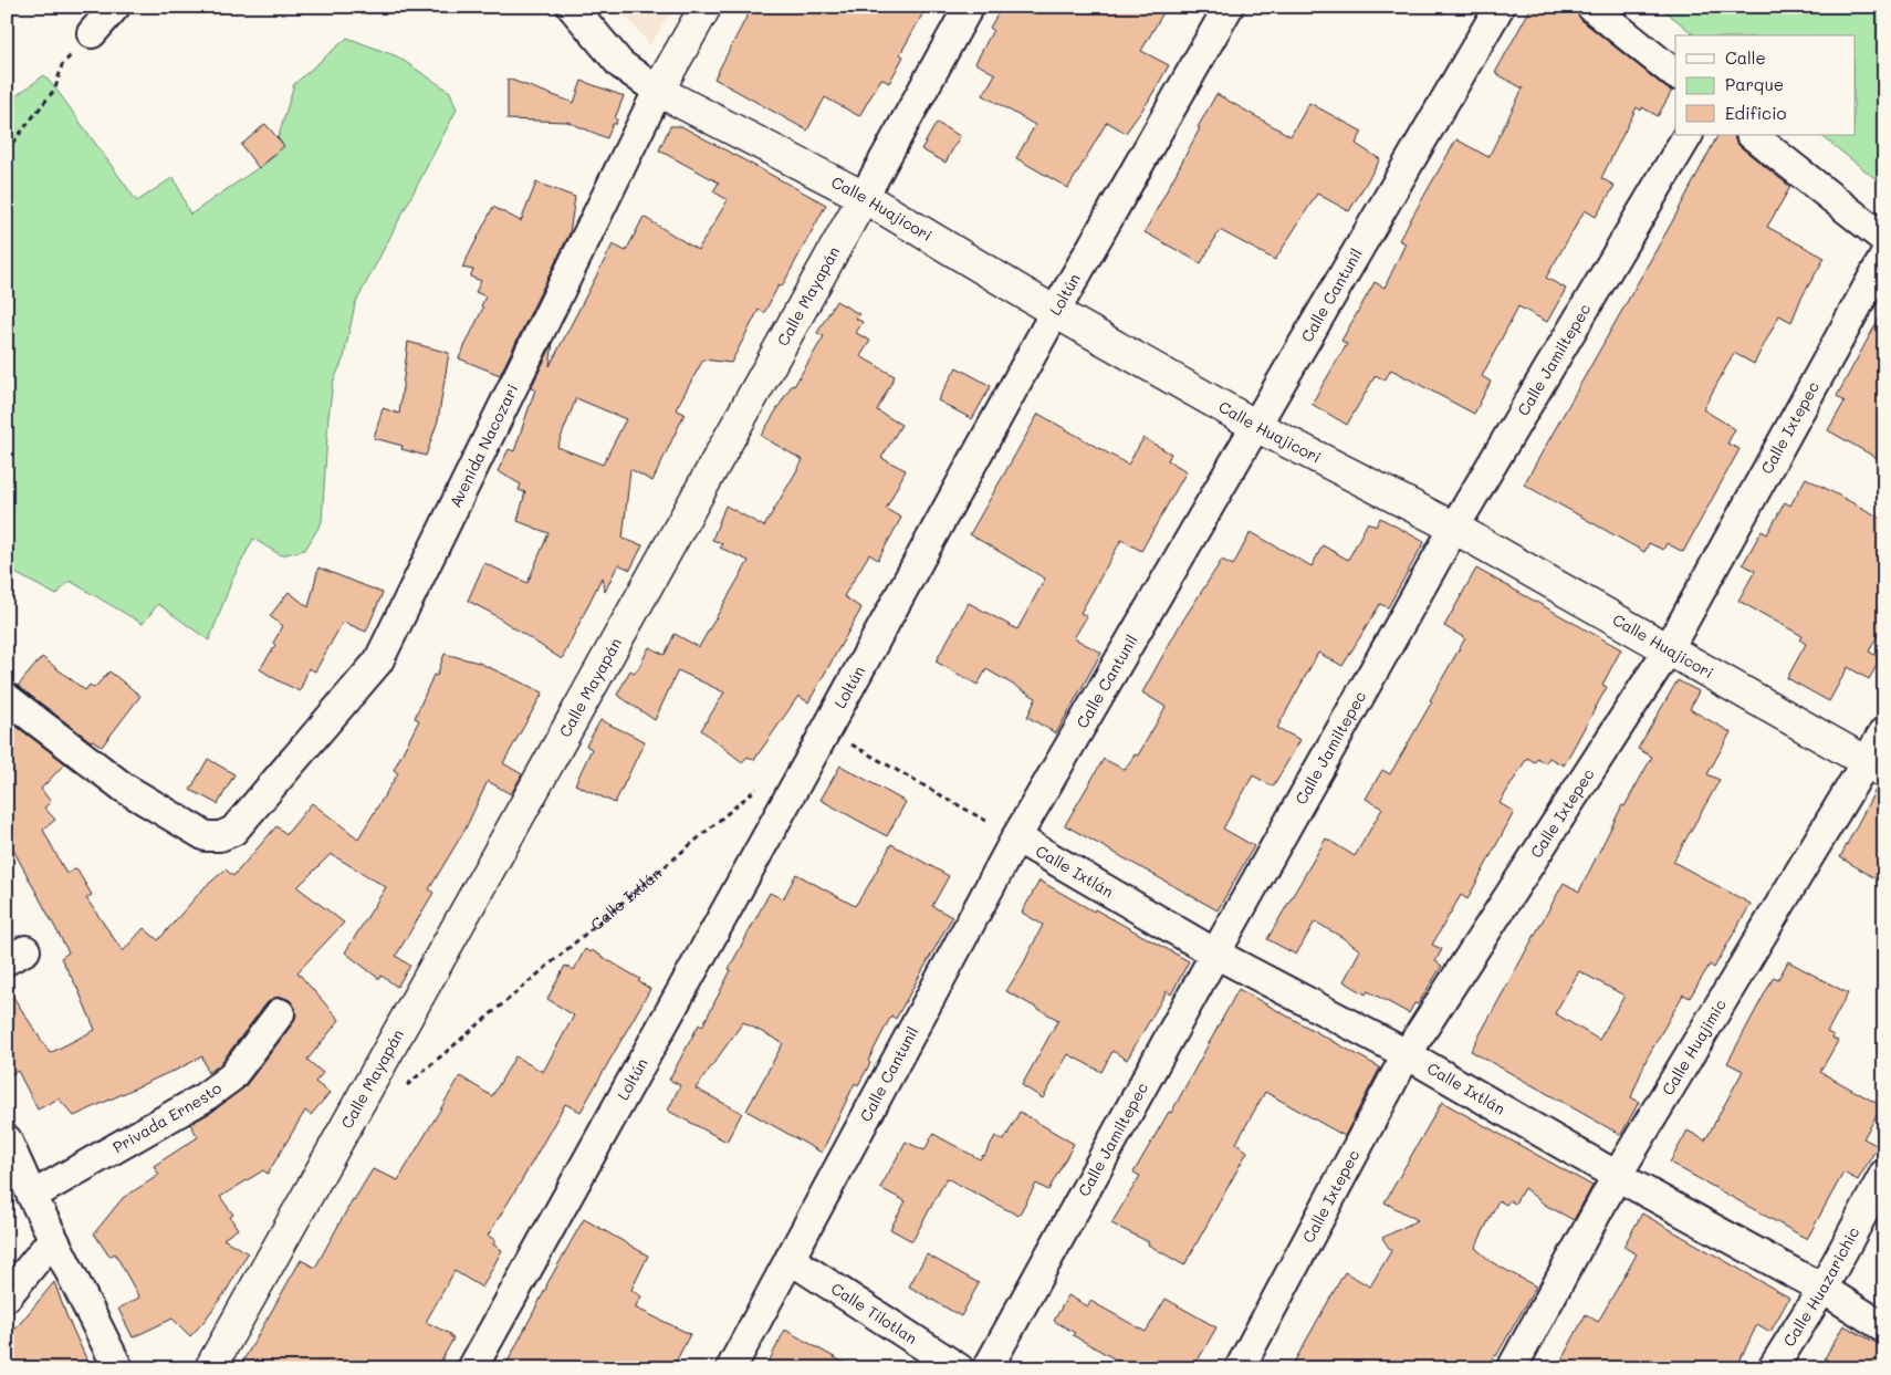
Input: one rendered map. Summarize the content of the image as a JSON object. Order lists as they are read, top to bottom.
{
  "streets": {
    "street": [
      "Calle Huajicori",
      "Loltún",
      "Calle Cantunil",
      "Calle Mayapán",
      "Calle Jamiltepec",
      "Calle Ixtepec",
      "Avenida Nacozari",
      "Calle Ixtlán",
      "Calle Huajimic",
      "Privada Ernesto",
      "Calle Huazarichic",
      "Calle Tilotlan"
    ]
  },
  "crossings": [
    ["Calle Huajicori", "Loltún"],
    ["Calle Huajicori", "Calle Cantunil"],
    ["Calle Huajicori", "Calle Mayapán"],
    ["Calle Huajicori", "Calle Jamiltepec"],
    ["Calle Huajicori", "Calle Ixtepec"],
    ["Calle Huajicori", "Avenida Nacozari"],
    ["Calle Huajicori", "Calle Huajimic"],
    ["Calle Cantunil", "Calle Ixtlán"],
    ["Calle Cantunil", "Calle Tilotlan"],
    ["Calle Jamiltepec", "Calle Ixtlán"],
    ["Calle Ixtepec", "Calle Ixtlán"],
    ["Calle Ixtlán", "Calle Huajimic"],
    ["Calle Ixtlán", "Calle Huazarichic"]
  ],
  "legend": ["Calle", "Parque", "Edificio"]
}
